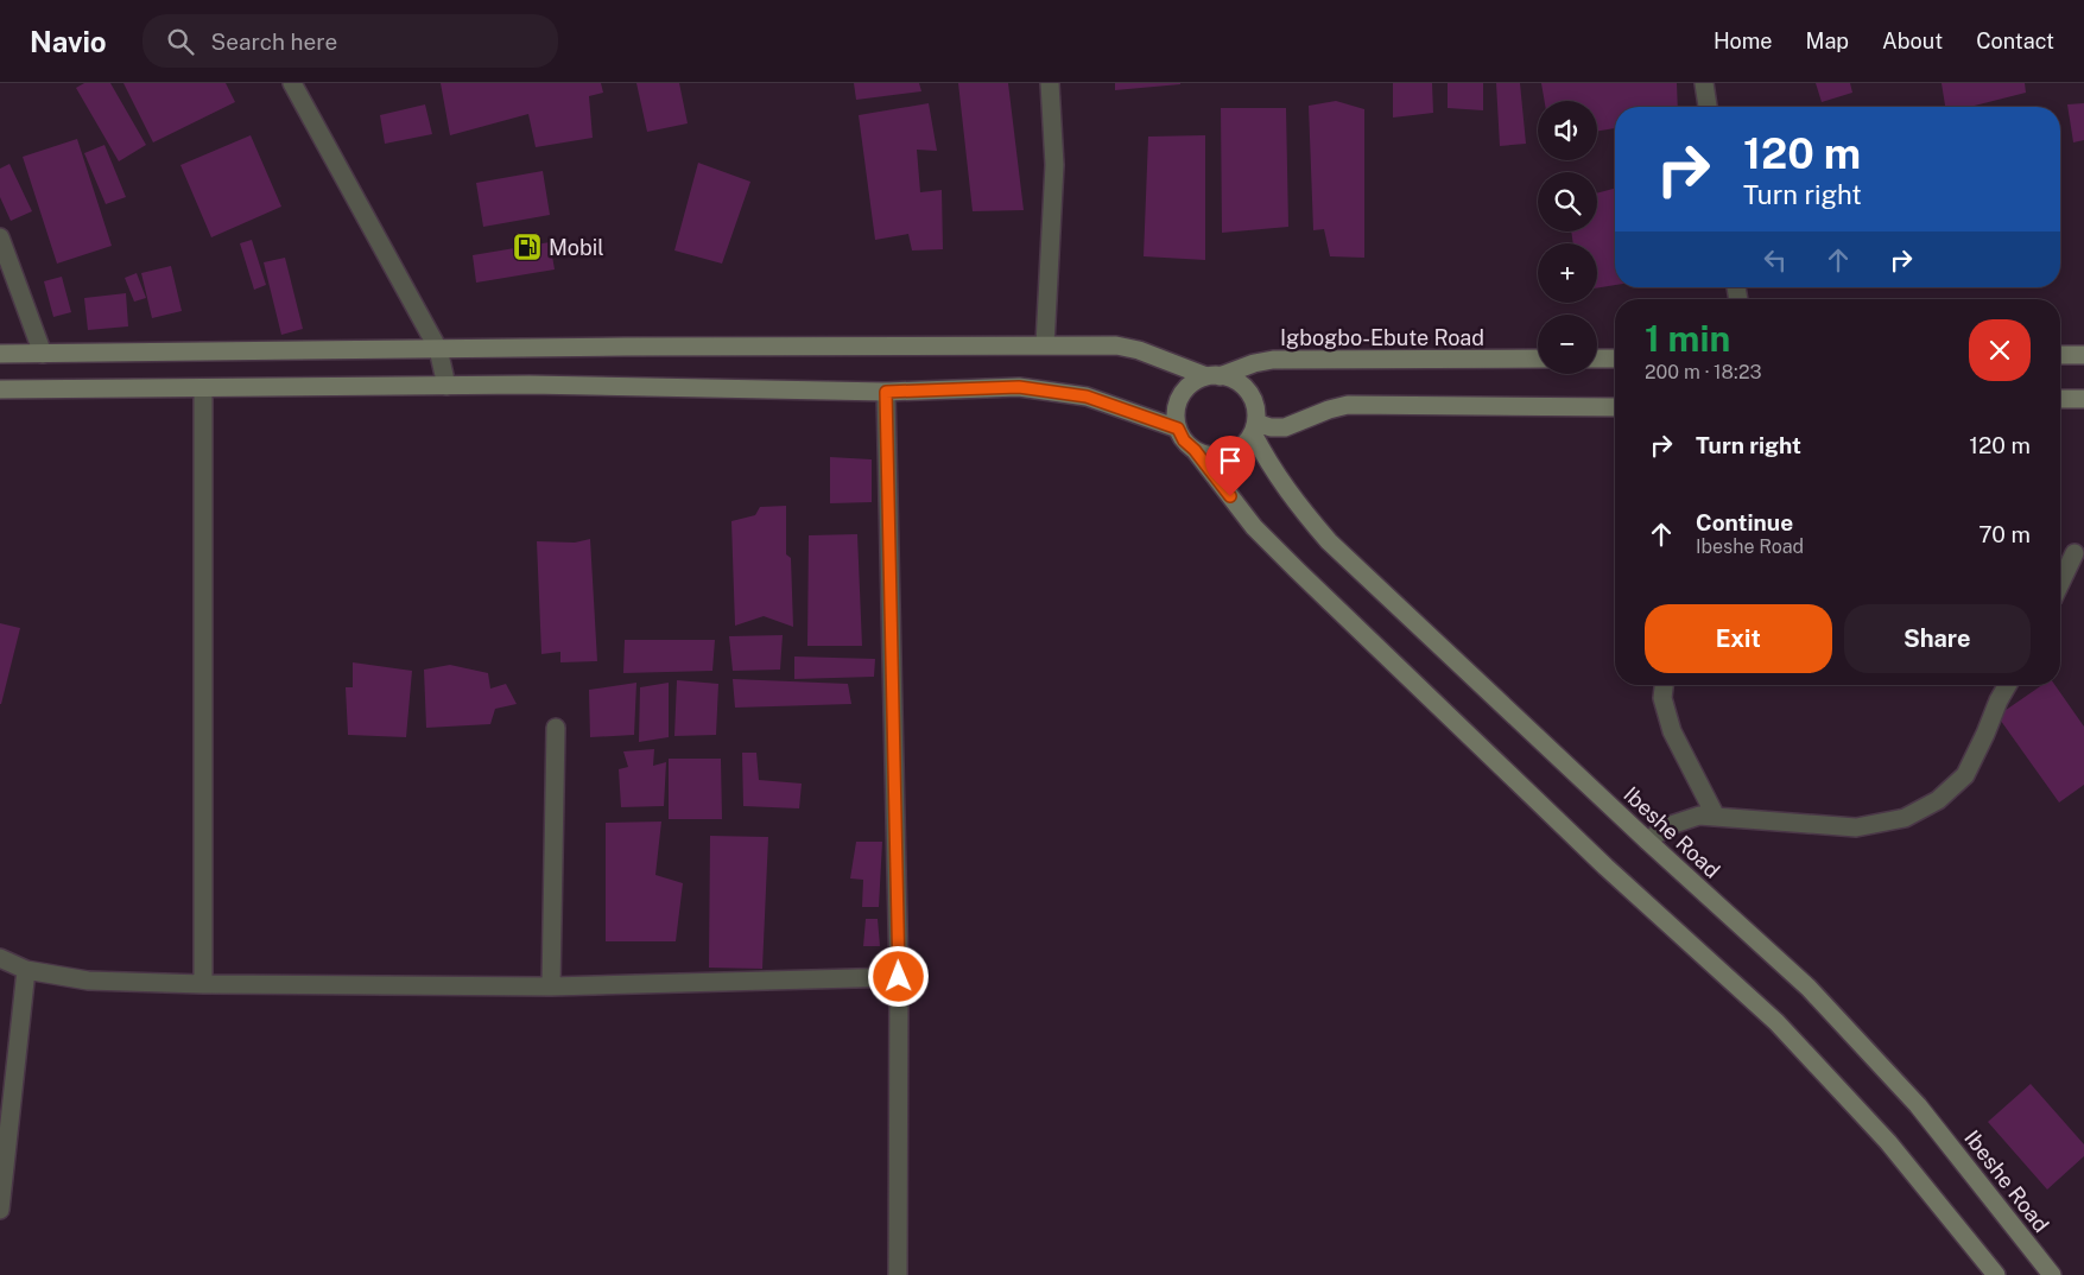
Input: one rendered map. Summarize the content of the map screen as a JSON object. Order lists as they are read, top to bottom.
{
  "streets": {
    "main road": ["Igbogbo-Ebute Road", "Ibeshe Road"]
  },
  "crossings": [
    ["Igbogbo-Ebute Road", "Ibeshe Road"]
  ],
  "places": {
    "fuel station": ["Mobil"]
  },
  "page": {
    "header": "Navio",
    "search": "Search here",
    "nav": [
      "Home",
      "Map",
      "About",
      "Contact"
    ],
    "map_buttons": ["+", "−"],
    "turn": ["120 m", "Turn right"],
    "heading": ["1 min", "200 m · 18:23"],
    "list": [
      {
        "name": "Turn right",
        "value": "120 m"
      },
      {
        "name": "Continue",
        "note": "Ibeshe Road",
        "value": "70 m"
      }
    ],
    "buttons": ["Exit", "Share"]
  }
}
